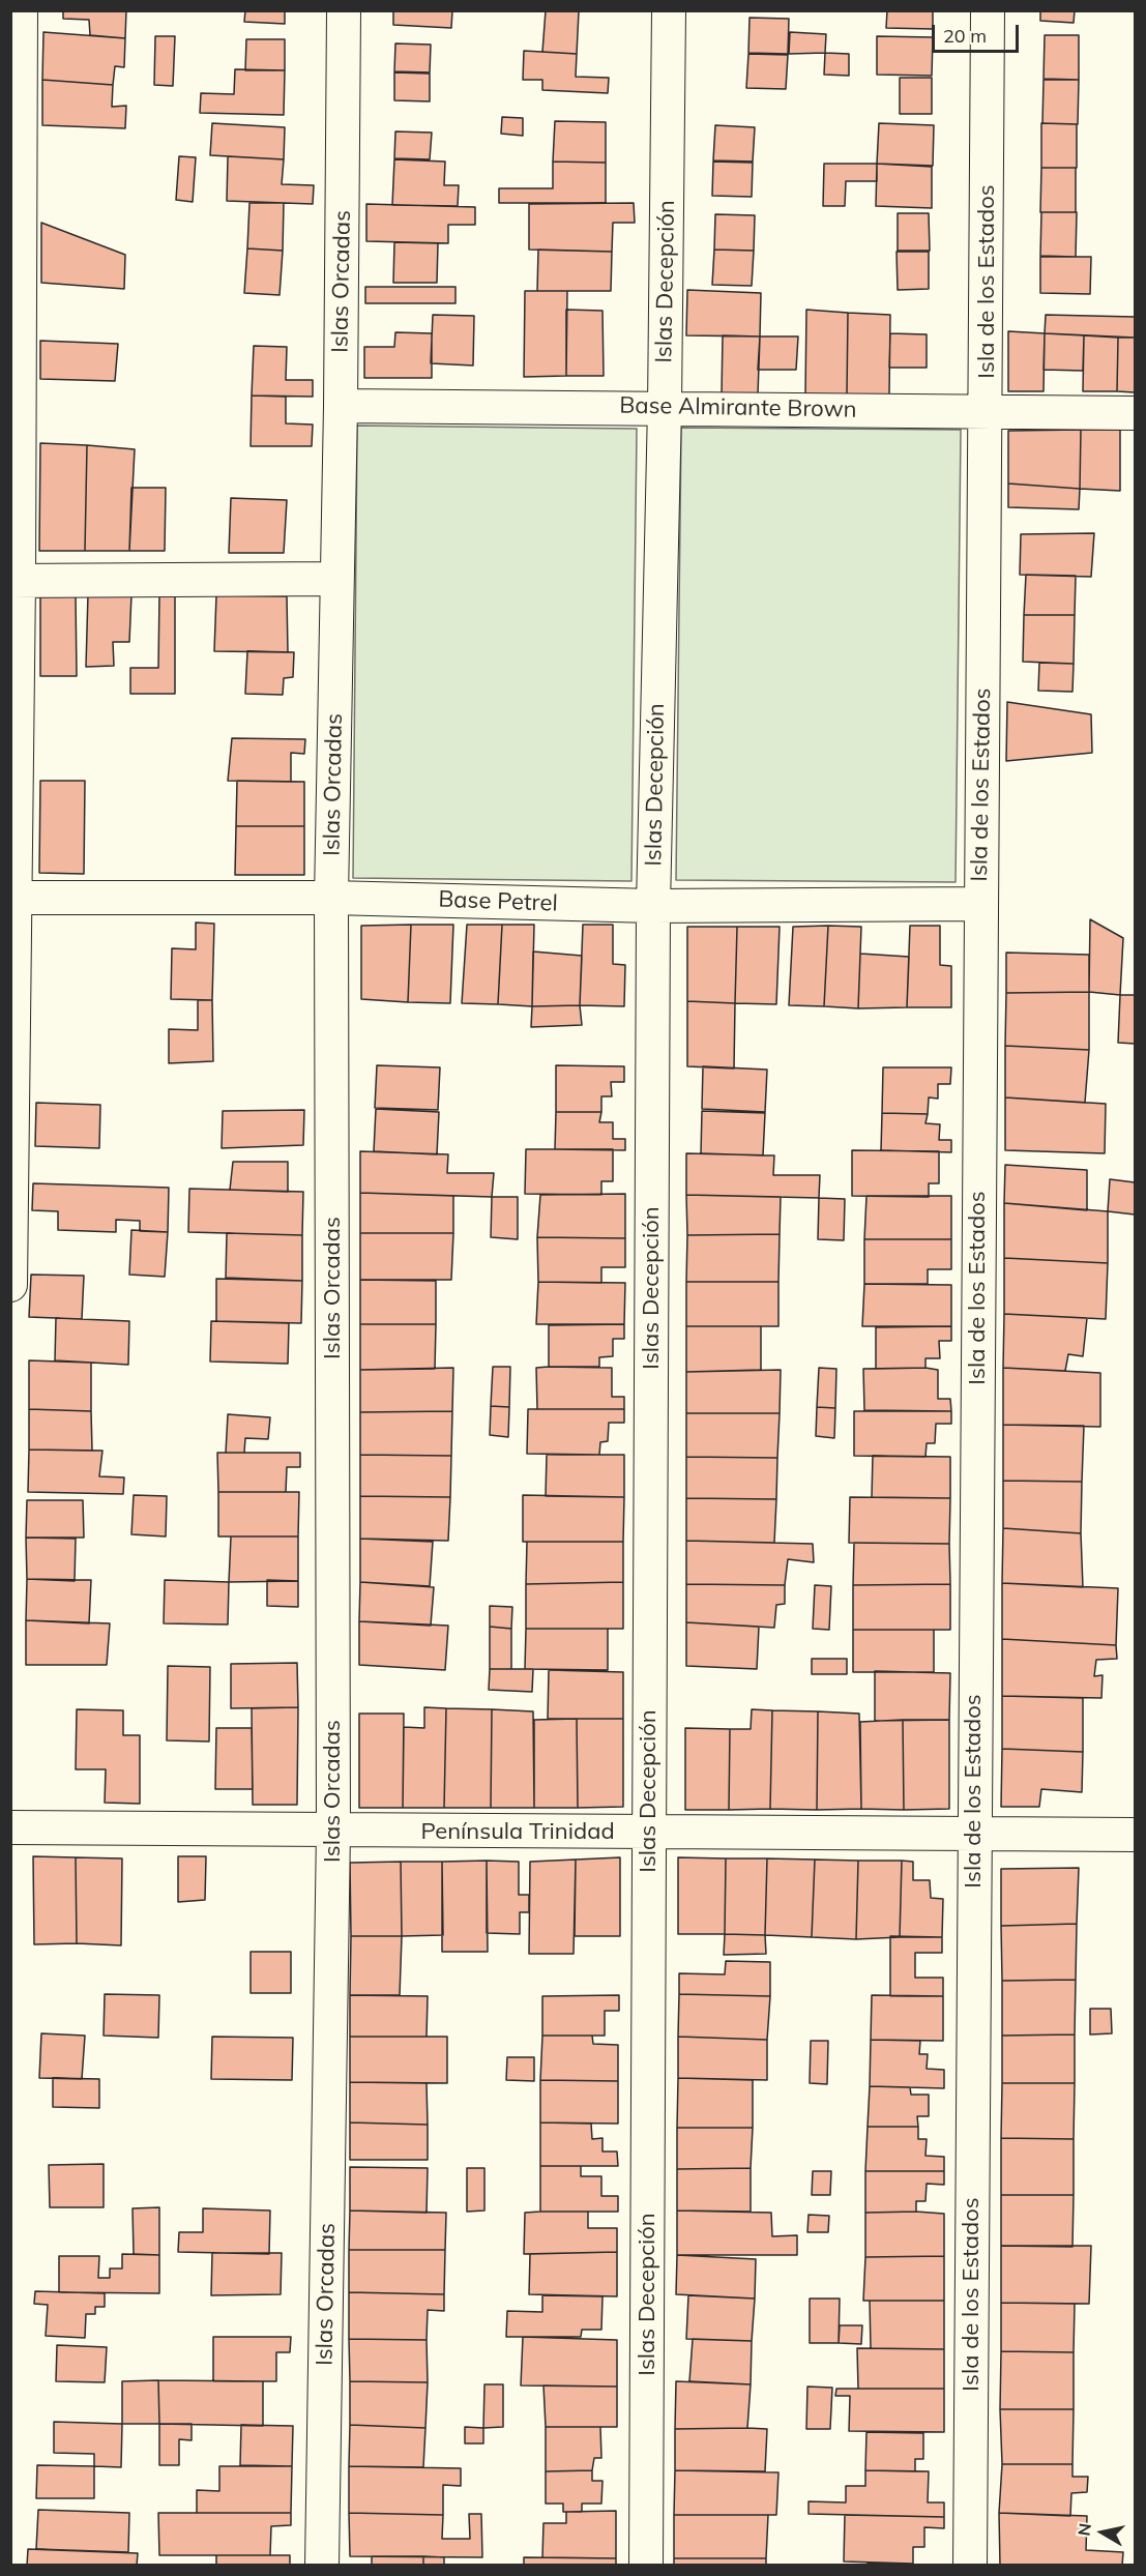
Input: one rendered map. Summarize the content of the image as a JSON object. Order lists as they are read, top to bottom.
{
  "streets": {
    "street": [
      "Islas Orcadas",
      "Islas Decepción",
      "Isla de los Estados",
      "Base Almirante Brown",
      "Base Petrel",
      "Península Trinidad"
    ]
  },
  "crossings": [
    ["Islas Orcadas", "Base Almirante Brown"],
    ["Islas Orcadas", "Base Petrel"],
    ["Islas Orcadas", "Península Trinidad"],
    ["Islas Decepción", "Base Almirante Brown"],
    ["Islas Decepción", "Base Petrel"],
    ["Islas Decepción", "Península Trinidad"],
    ["Isla de los Estados", "Base Almirante Brown"],
    ["Isla de los Estados", "Base Petrel"],
    ["Isla de los Estados", "Península Trinidad"]
  ],
  "scale_bar": "20 m",
  "north": "left"
}
